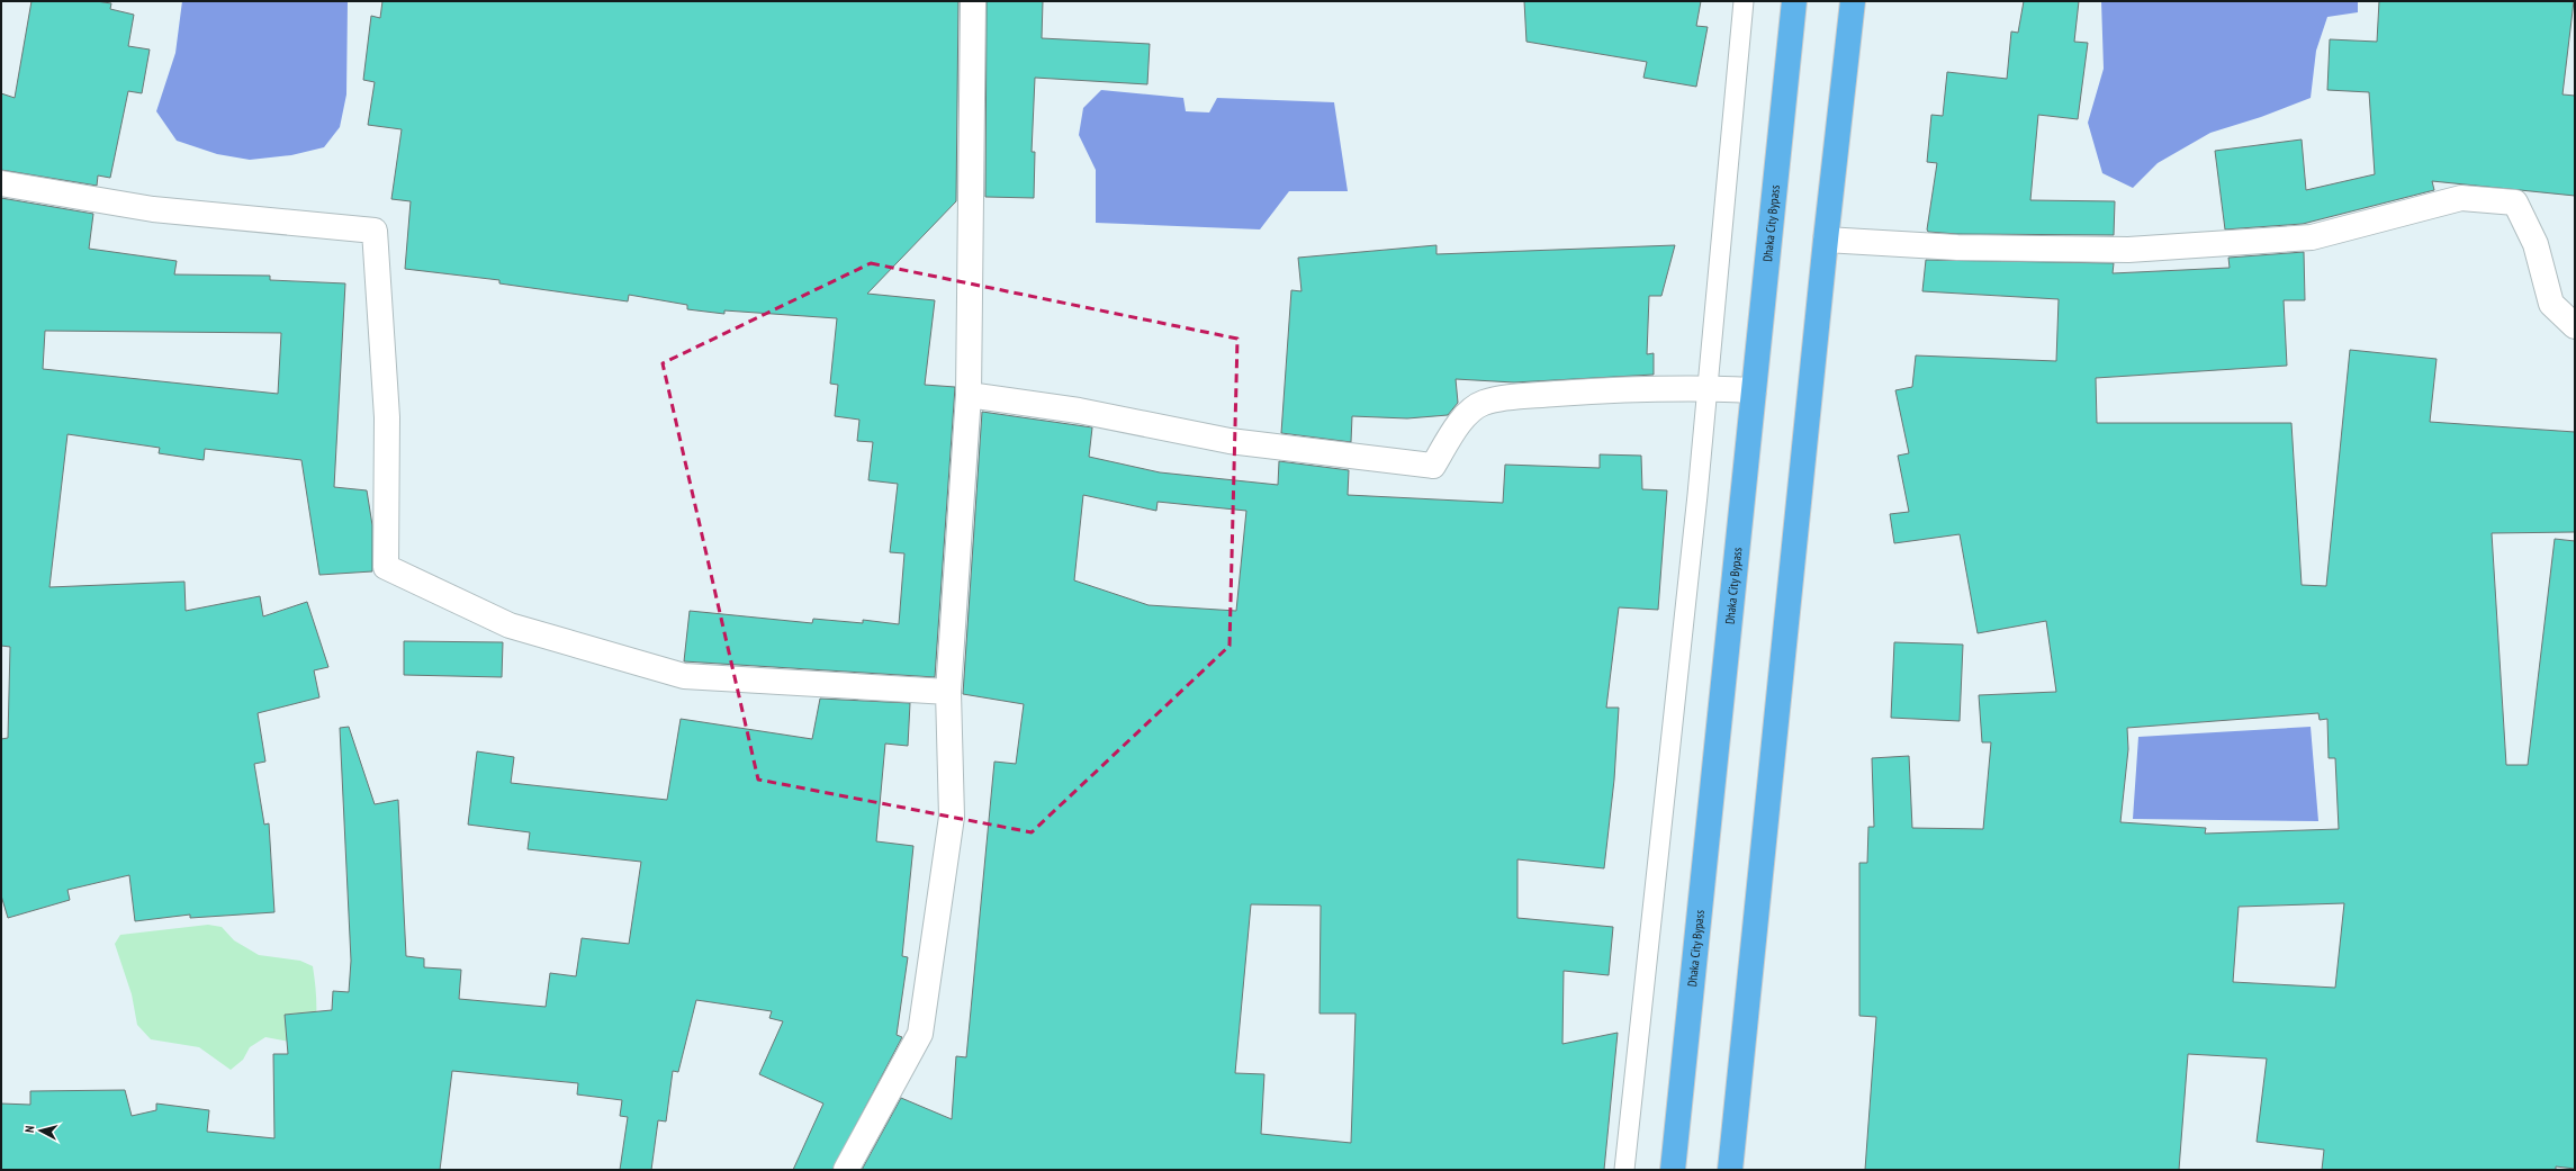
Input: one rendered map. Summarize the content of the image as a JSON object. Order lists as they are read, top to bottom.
{
  "streets": {
    "highway": ["Dhaka City Bypass"]
  },
  "north": "left"
}
